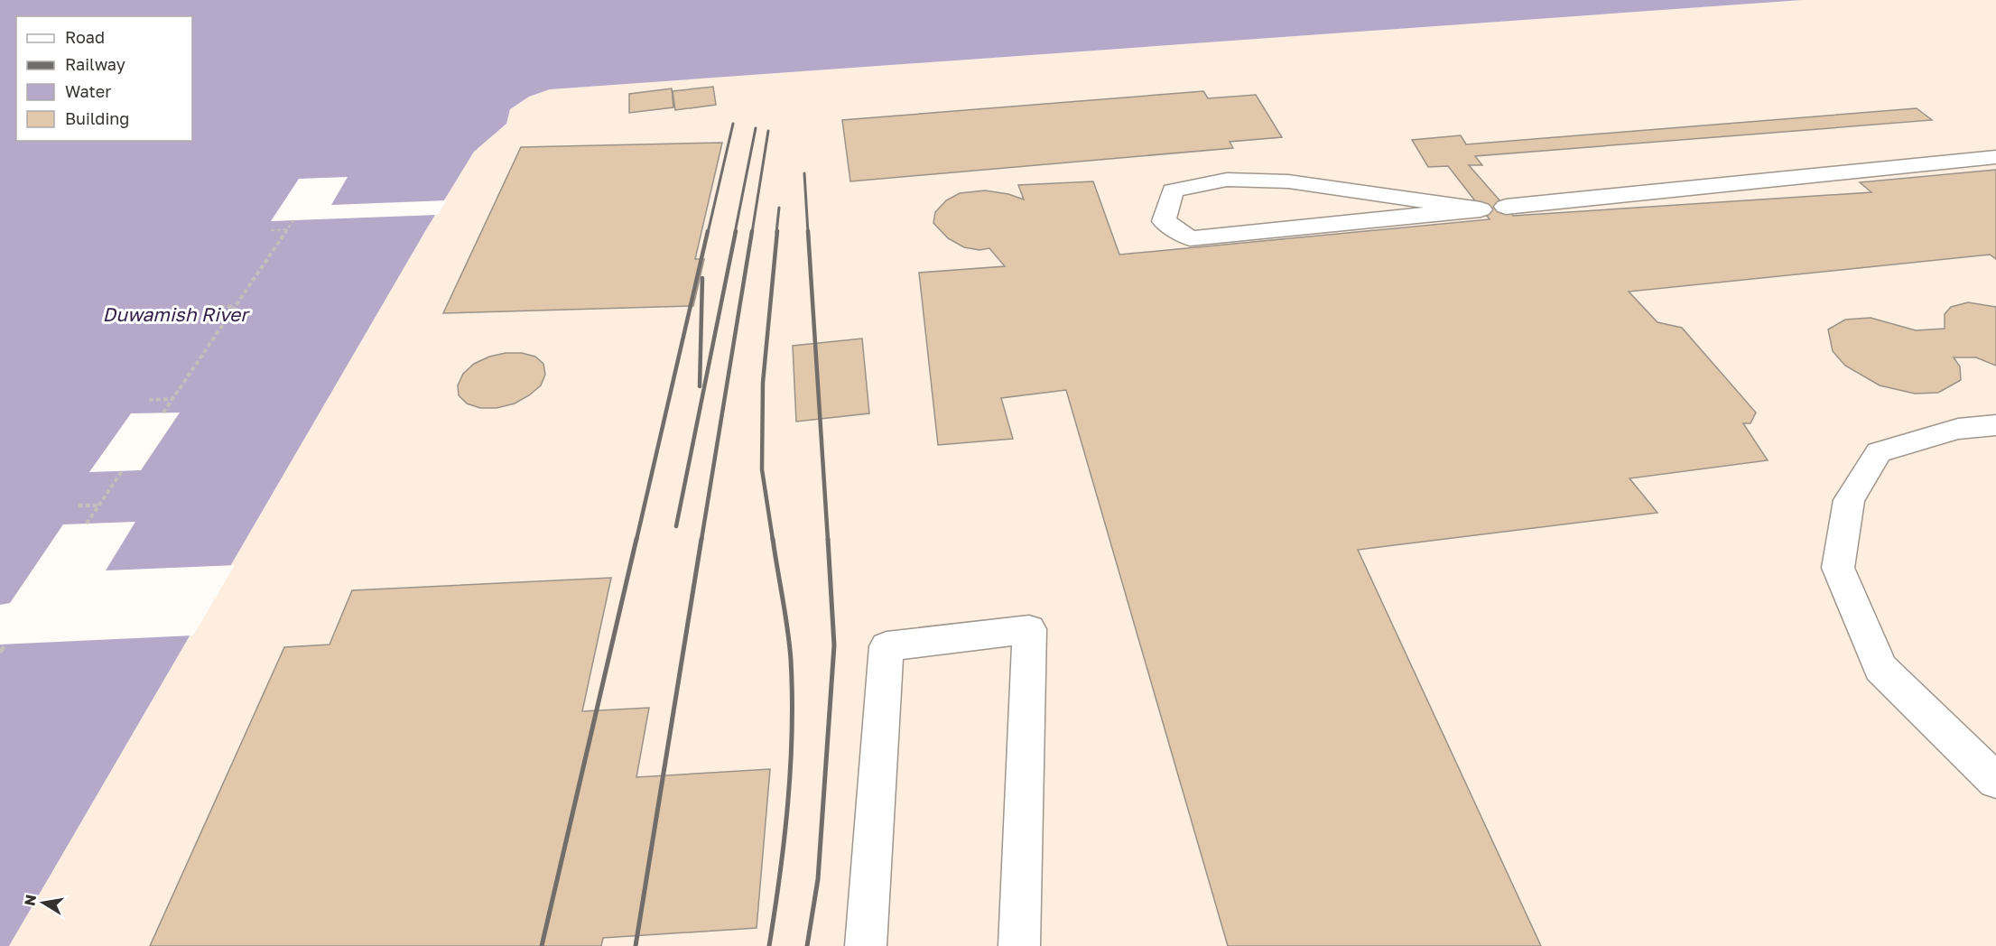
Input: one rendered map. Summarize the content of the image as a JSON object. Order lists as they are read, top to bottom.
{
  "water": ["Duwamish River"],
  "legend": [
    "Road",
    "Railway",
    "Water",
    "Building"
  ],
  "north": "left"
}
